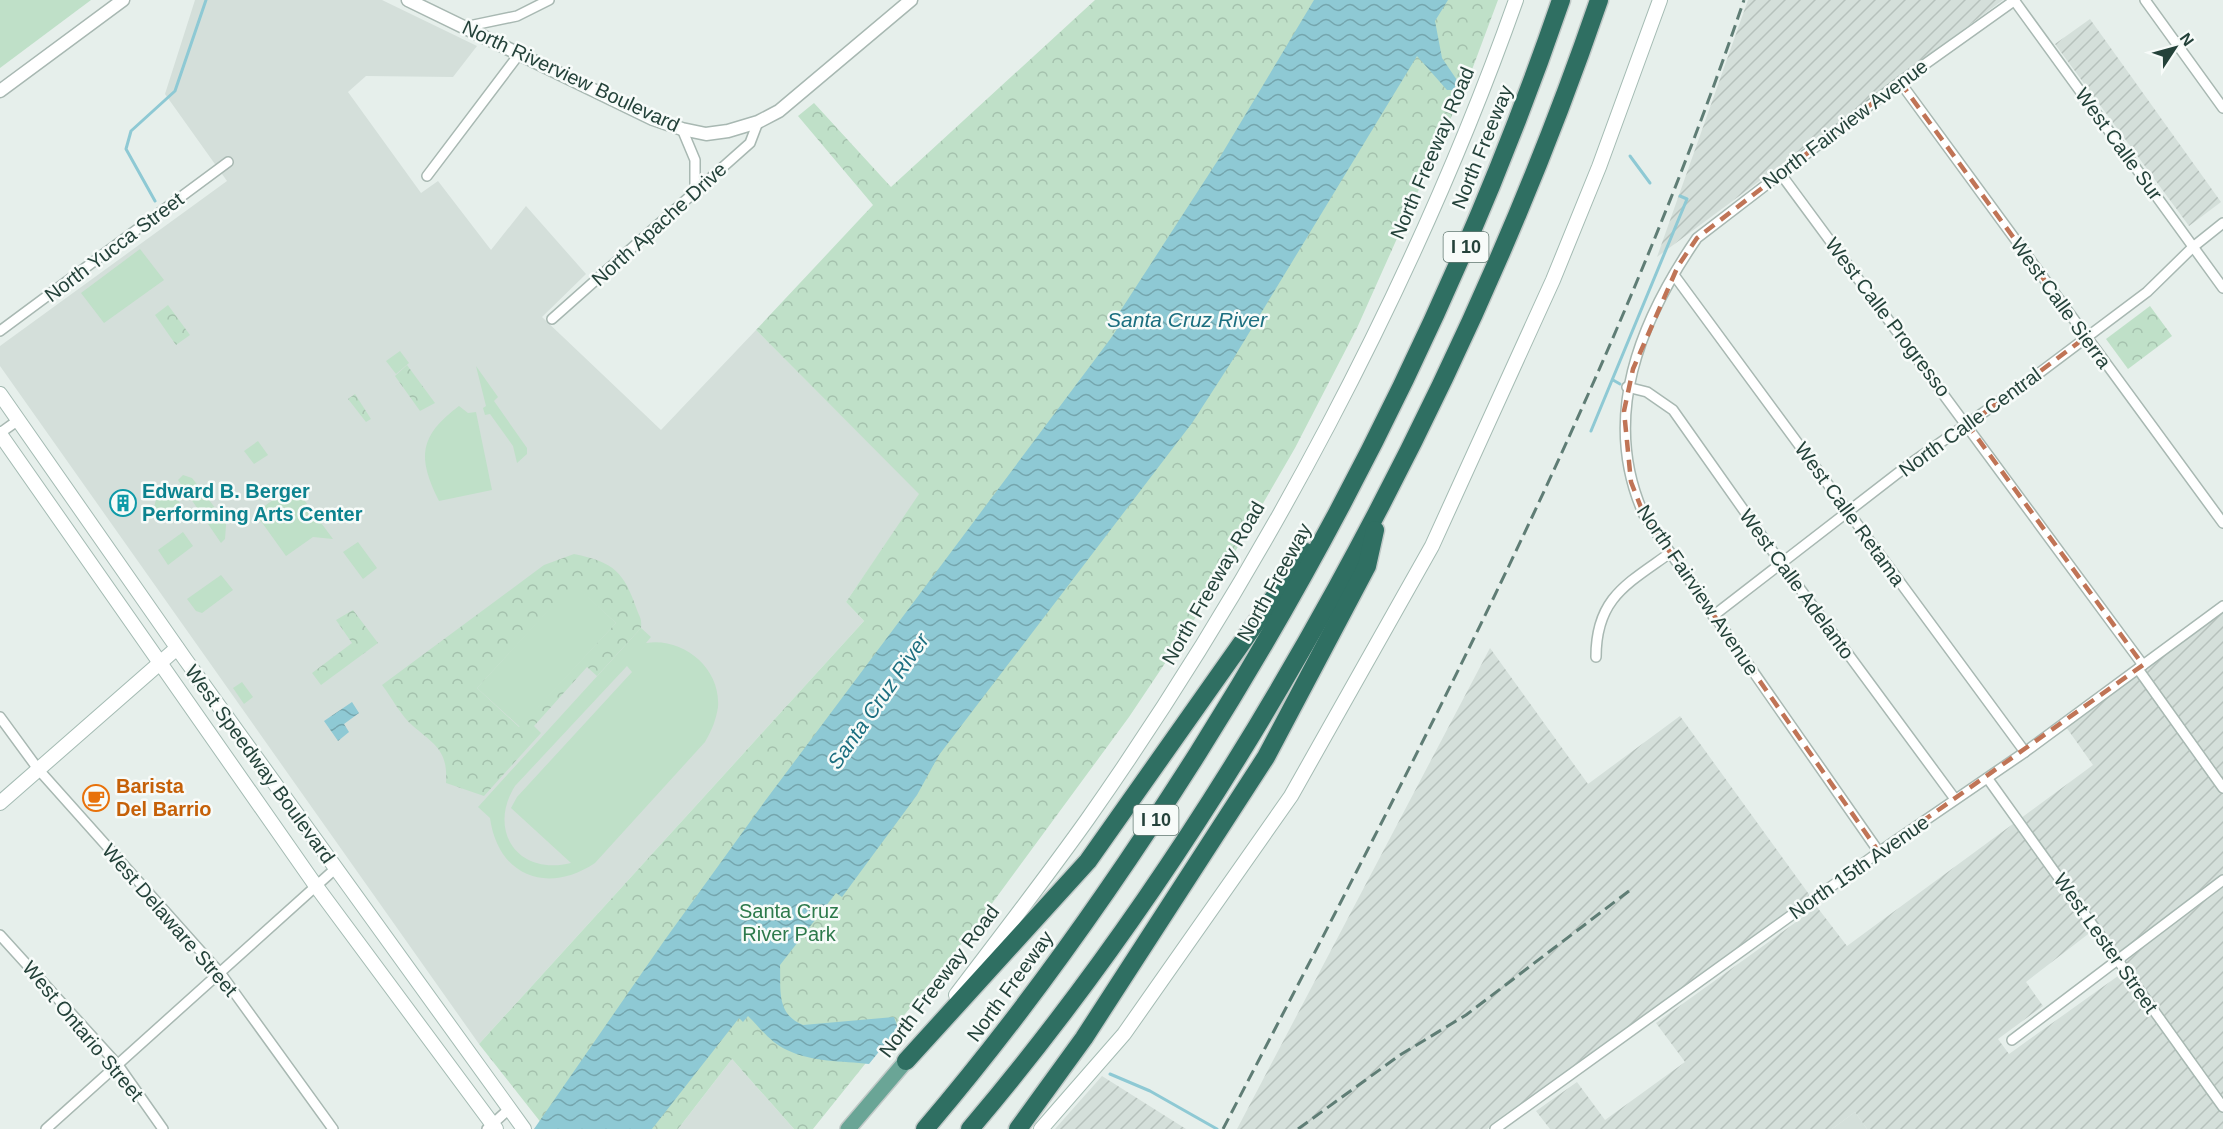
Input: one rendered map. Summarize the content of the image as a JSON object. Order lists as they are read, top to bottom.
{
  "streets": {
    "highway": ["North Freeway", "I 10"],
    "main road": ["North Freeway Road", "West Speedway Boulevard"],
    "street": [
      "North Riverview Boulevard",
      "North Fairview Avenue",
      "West Calle Sur",
      "North Apache Drive",
      "North Yucca Street",
      "West Calle Sierra",
      "West Calle Progresso",
      "North Calle Central",
      "West Calle Retama",
      "West Calle Adelanto",
      "North 15th Avenue",
      "West Delaware Street",
      "West Lester Street",
      "West Ontario Street"
    ]
  },
  "crossings": [
    ["North Riverview Boulevard", "North Apache Drive"],
    ["North Fairview Avenue", "West Calle Sur"],
    ["North Fairview Avenue", "West Calle Sierra"],
    ["North Fairview Avenue", "West Calle Progresso"],
    ["North Fairview Avenue", "North Calle Central"],
    ["North Fairview Avenue", "West Calle Retama"],
    ["North Fairview Avenue", "West Calle Adelanto"],
    ["North Fairview Avenue", "North 15th Avenue"],
    ["West Calle Sur", "North Calle Central"],
    ["West Calle Sierra", "North Calle Central"],
    ["West Calle Progresso", "North Calle Central"],
    ["West Calle Progresso", "North 15th Avenue"],
    ["North Calle Central", "West Calle Retama"],
    ["North Calle Central", "West Calle Adelanto"],
    ["West Calle Retama", "North 15th Avenue"],
    ["West Calle Adelanto", "North 15th Avenue"],
    ["North 15th Avenue", "West Lester Street"]
  ],
  "water": ["Santa Cruz River"],
  "parks": ["Santa Cruz River Park"],
  "places": {
    "building": ["Edward B. Berger Performing Arts Center"],
    "cafe": ["Barista Del Barrio"]
  },
  "north": "top right"
}
